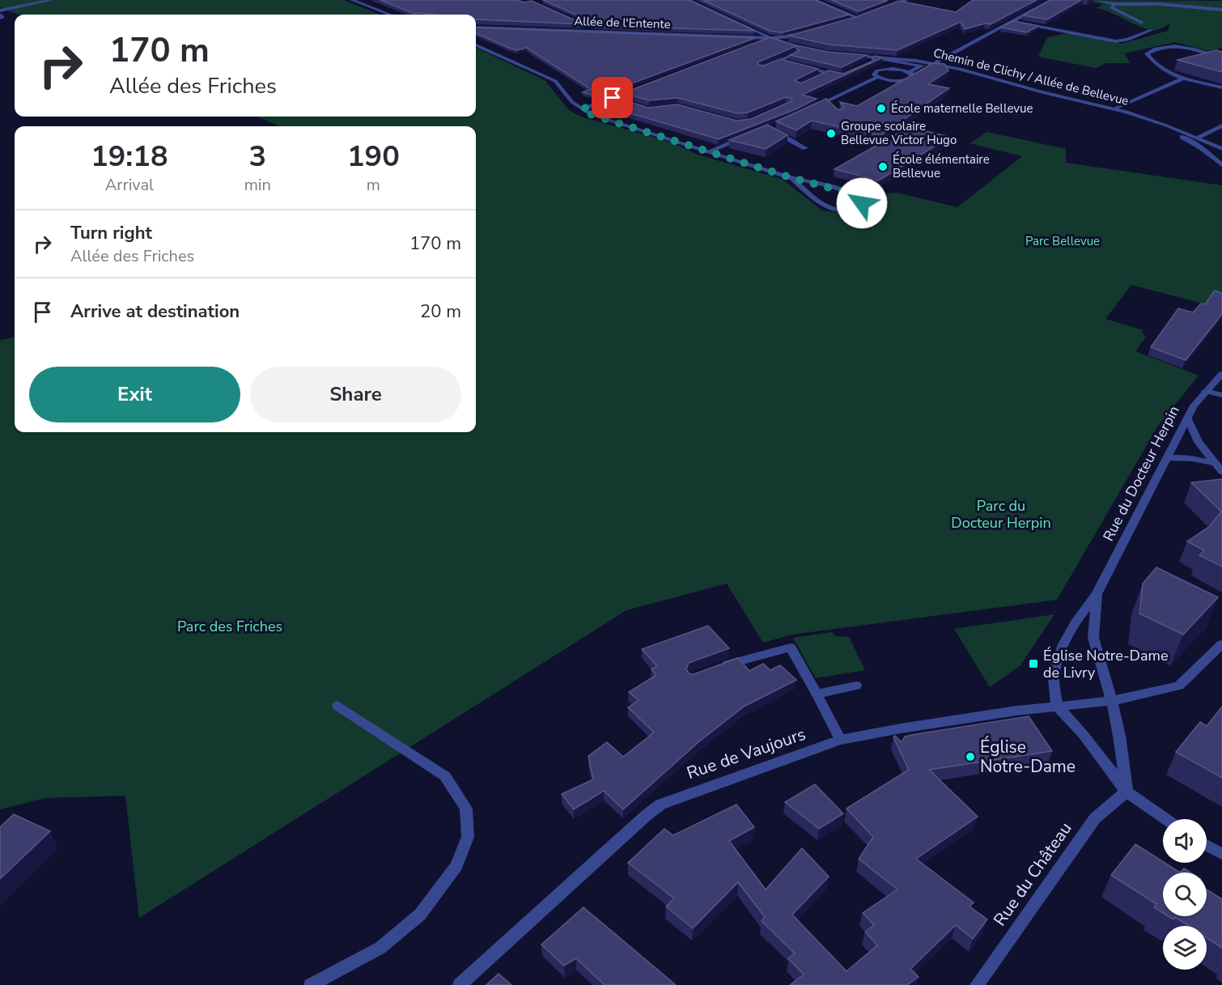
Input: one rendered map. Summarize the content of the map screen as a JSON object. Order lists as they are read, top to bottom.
{
  "streets": {
    "street": [
      "Allée de l'Entente",
      "Chemin de Clichy / Allée de Bellevue",
      "Rue du Docteur Herpin",
      "Rue de Vaujours",
      "Rue du Château"
    ]
  },
  "crossings": [
    ["Rue du Docteur Herpin", "Rue de Vaujours"],
    ["Rue du Docteur Herpin", "Rue du Château"]
  ],
  "parks": ["Parc Bellevue", "Parc du Docteur Herpin", "Parc des Friches"],
  "places": {
    "other": [
      "École maternelle Bellevue",
      "Groupe scolaire Bellevue Victor Hugo",
      "École élémentaire Bellevue",
      "Église Notre-Dame"
    ],
    "transit": ["Église Notre-Dame de Livry"]
  },
  "page": {
    "turn": ["170 m", "Allée des Friches"],
    "eta": [
      "19:18",
      "Arrival",
      "3",
      "min",
      "190",
      "m"
    ],
    "list": [
      {
        "name": "Turn right",
        "note": "Allée des Friches",
        "value": "170 m"
      },
      {
        "name": "Arrive at destination",
        "value": "20 m"
      }
    ],
    "buttons": ["Exit", "Share"]
  }
}
